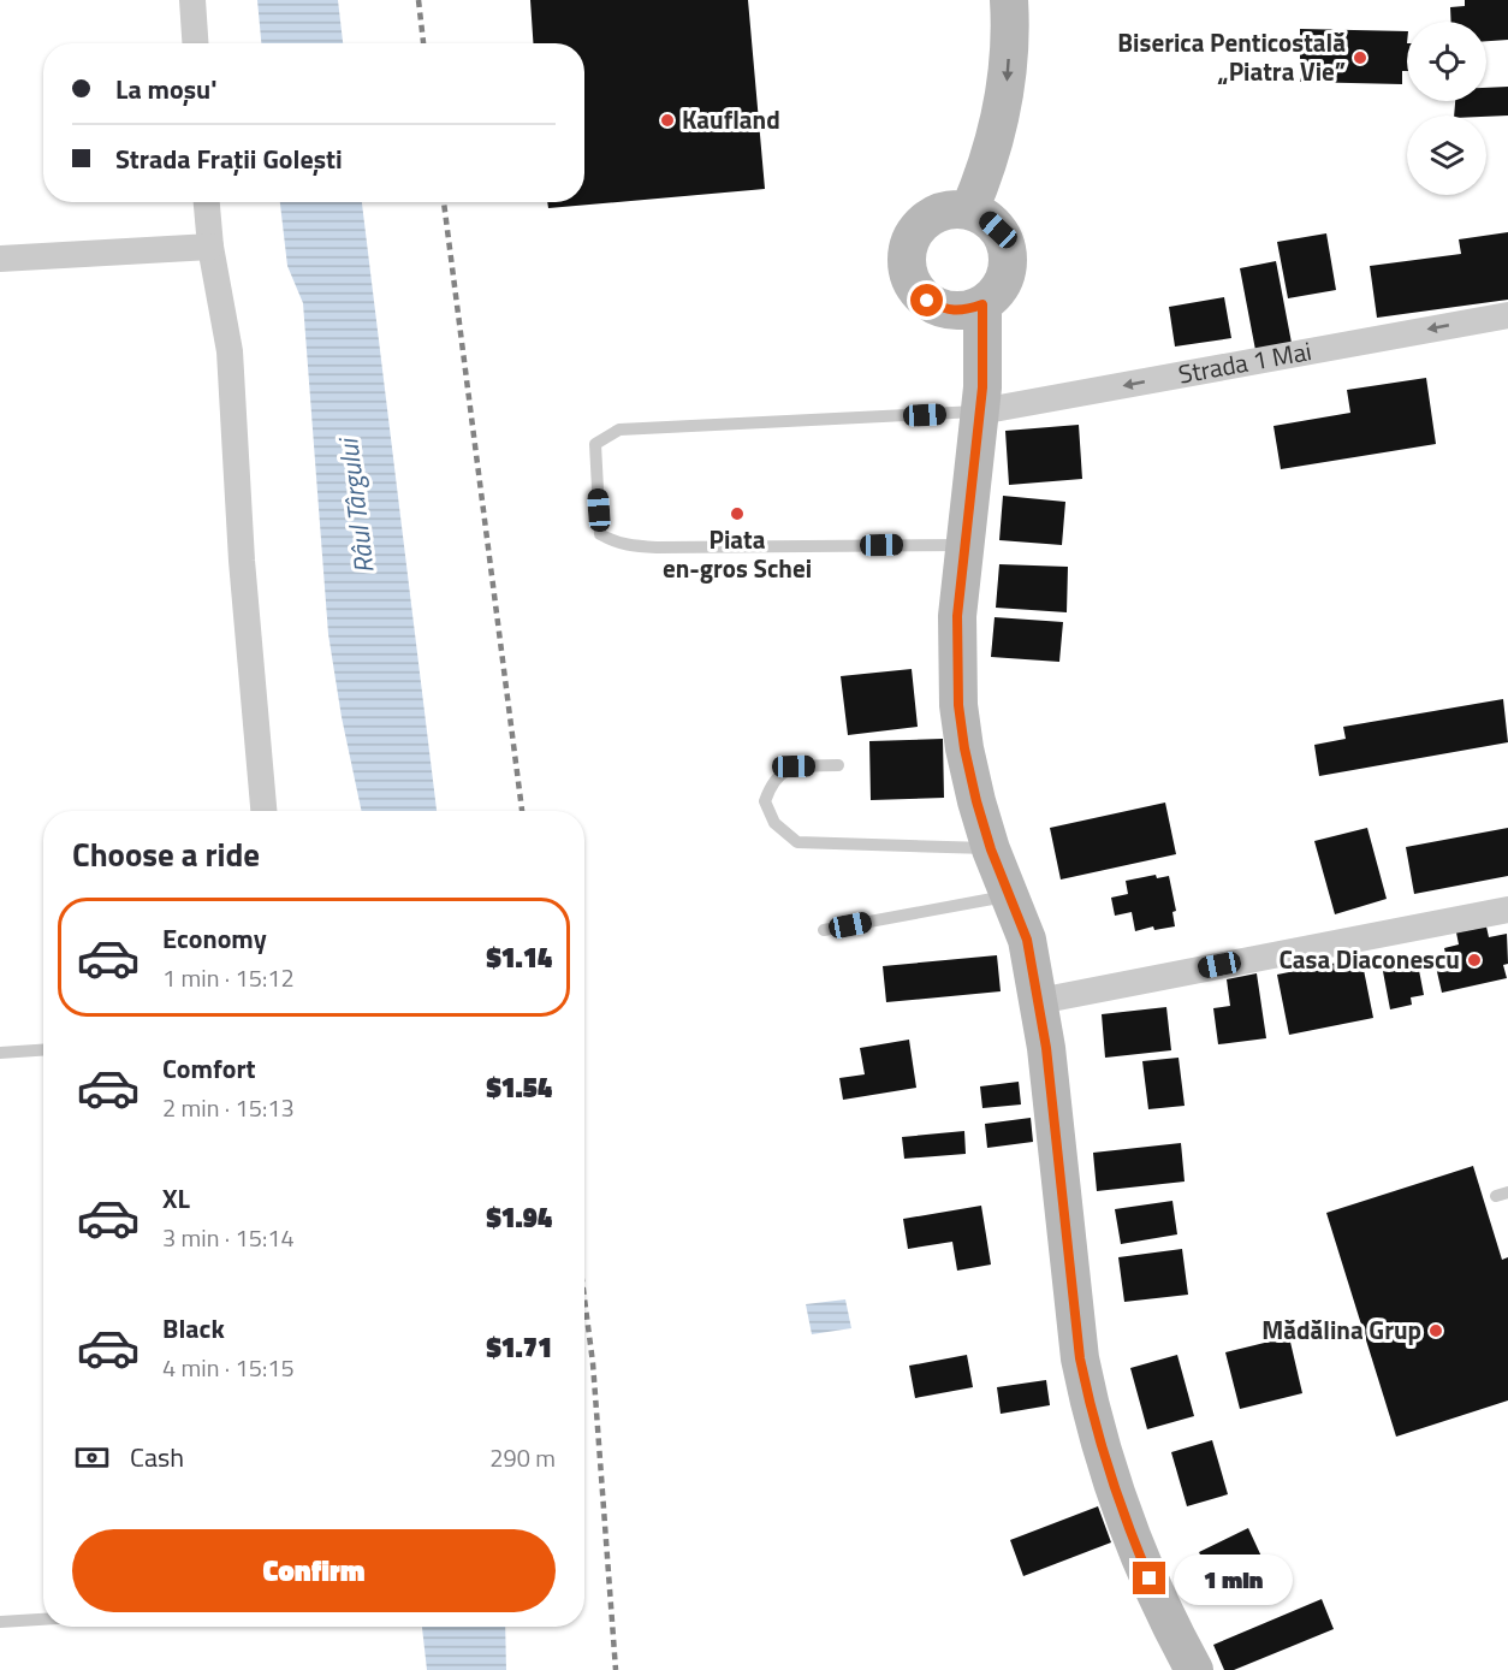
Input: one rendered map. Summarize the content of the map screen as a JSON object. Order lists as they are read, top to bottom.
{
  "streets": {
    "street": ["Strada 1 Mai"]
  },
  "one_way": ["Strada 1 Mai"],
  "water": ["Râul Târgului"],
  "places": [
    "Biserica Penticostală „Piatra Vie”",
    "Kaufland",
    "Piata en-gros Schei",
    "Casa Diaconescu",
    "Mădălina Grup"
  ],
  "page": {
    "banner": ["La moșu'", "Strada Frații Golești"],
    "heading": "Choose a ride",
    "list": [
      {
        "name": "Economy",
        "note": "1 min · 15:12",
        "value": "$1.14"
      },
      {
        "name": "Comfort",
        "note": "2 min · 15:13",
        "value": "$1.54"
      },
      {
        "name": "XL",
        "note": "3 min · 15:14",
        "value": "$1.94"
      },
      {
        "name": "Black",
        "note": "4 min · 15:15",
        "value": "$1.71"
      }
    ],
    "pay": ["Cash", "290 m"],
    "buttons": "Confirm",
    "bubble": "1 min"
  }
}
